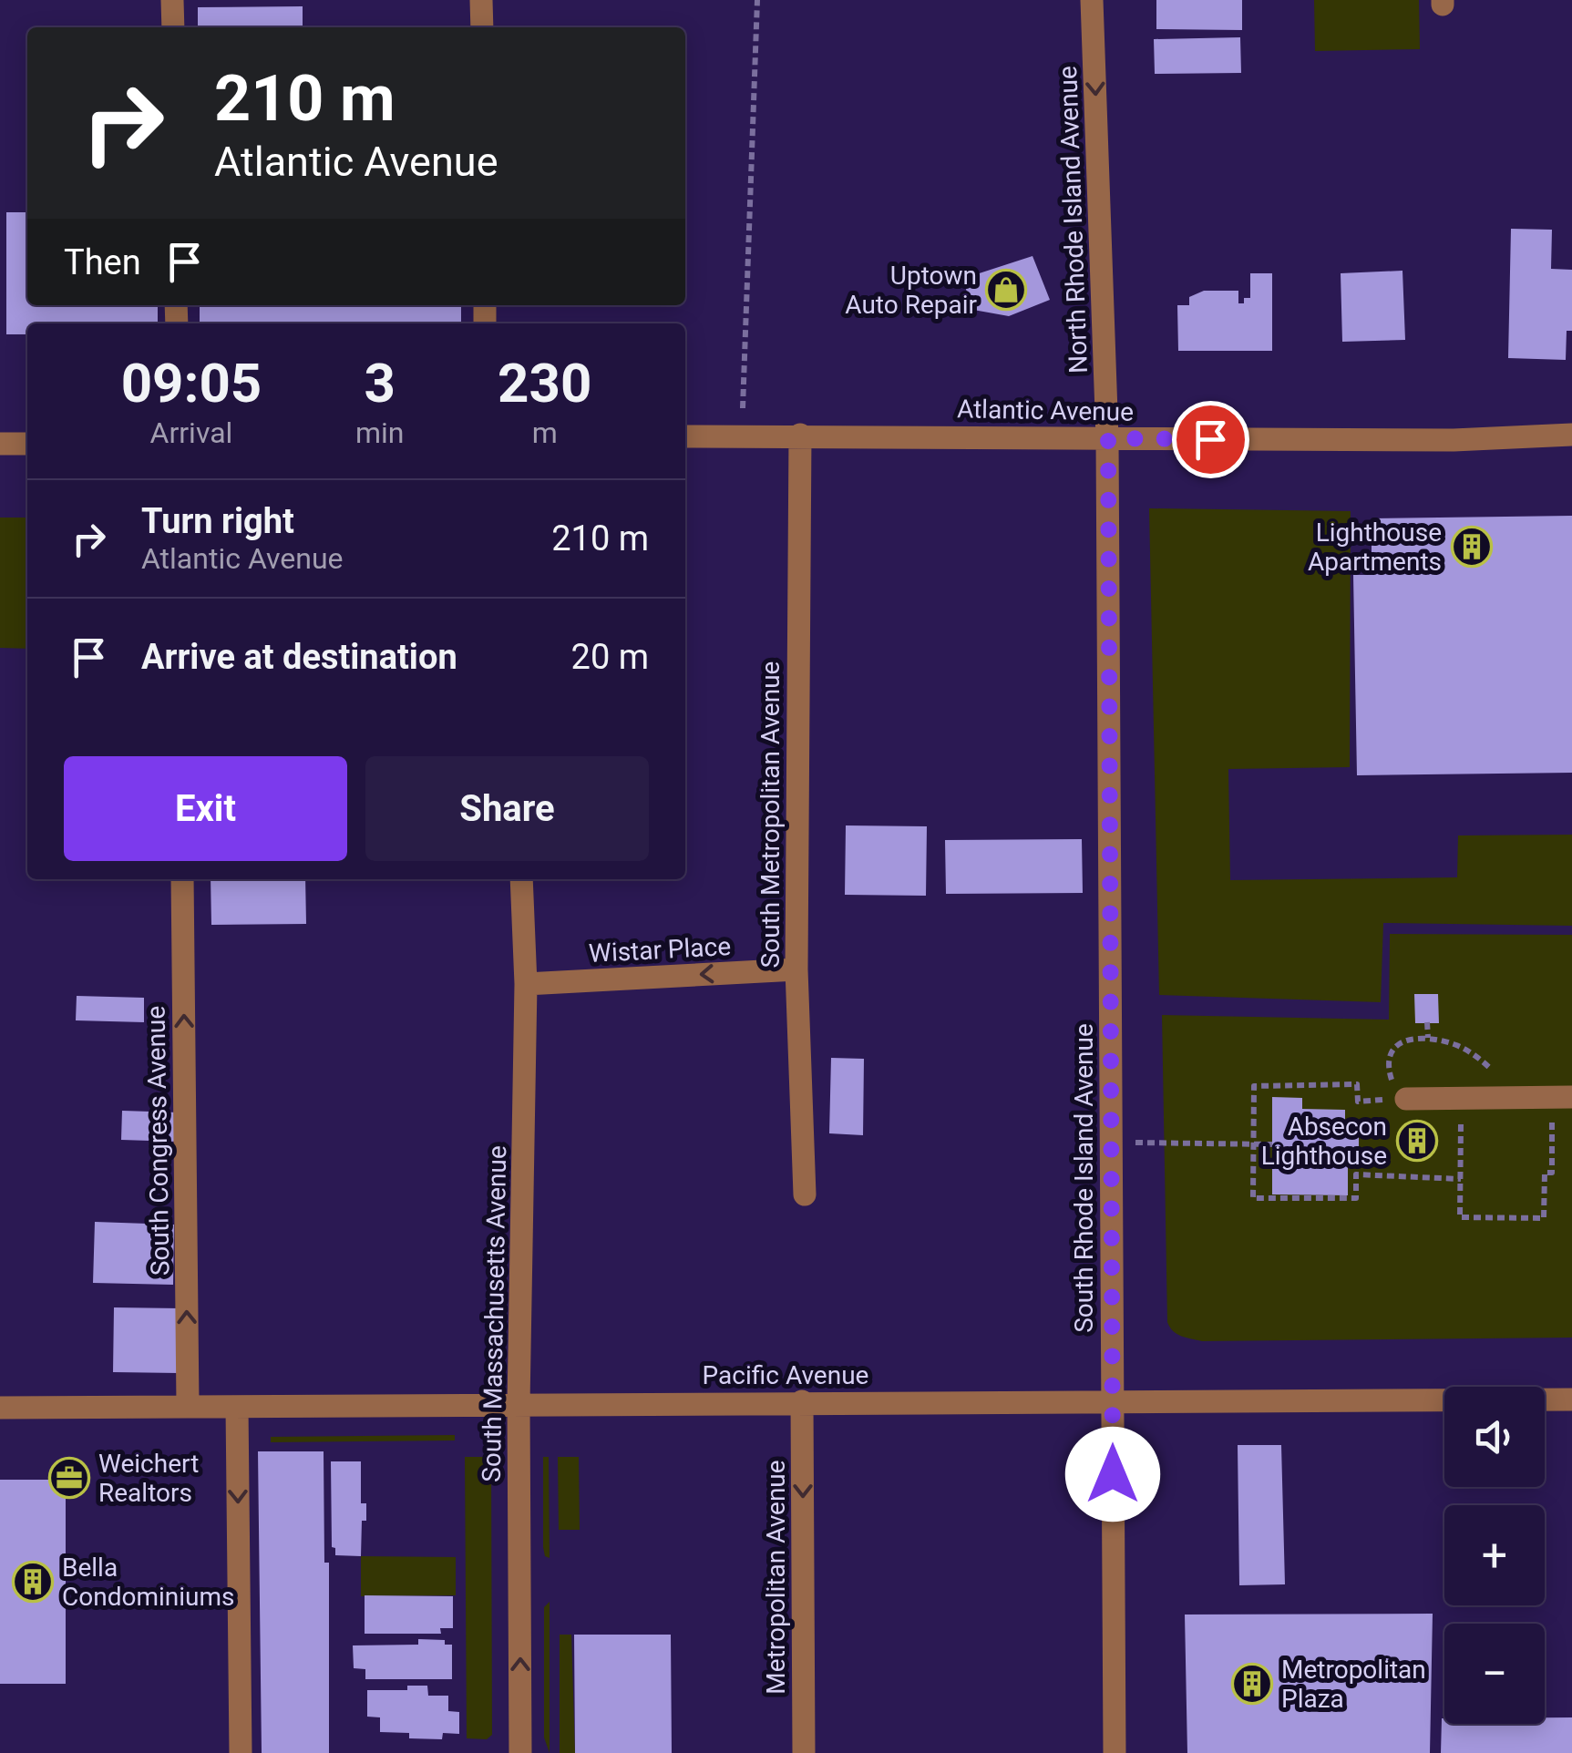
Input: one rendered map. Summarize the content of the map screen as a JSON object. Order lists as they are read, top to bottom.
{
  "streets": {
    "street": [
      "North Rhode Island Avenue",
      "Atlantic Avenue",
      "South Metropolitan Avenue",
      "Wistar Place",
      "South Congress Avenue",
      "South Rhode Island Avenue",
      "South Massachusetts Avenue",
      "Pacific Avenue",
      "Metropolitan Avenue"
    ]
  },
  "crossings": [
    ["North Rhode Island Avenue", "Atlantic Avenue"],
    ["North Rhode Island Avenue", "South Rhode Island Avenue"],
    ["Atlantic Avenue", "South Metropolitan Avenue"],
    ["Atlantic Avenue", "South Rhode Island Avenue"],
    ["South Metropolitan Avenue", "Wistar Place"],
    ["Wistar Place", "South Massachusetts Avenue"],
    ["South Congress Avenue", "Pacific Avenue"],
    ["South Rhode Island Avenue", "Pacific Avenue"],
    ["South Massachusetts Avenue", "Pacific Avenue"],
    ["Pacific Avenue", "Metropolitan Avenue"]
  ],
  "one_way": [
    "North Rhode Island Avenue",
    "Wistar Place",
    "South Congress Avenue",
    "South Massachusetts Avenue",
    "Metropolitan Avenue"
  ],
  "places": {
    "shop": ["Uptown Auto Repair"],
    "building": [
      "Lighthouse Apartments",
      "Absecon Lighthouse",
      "Bella Condominiums",
      "Metropolitan Plaza"
    ],
    "office": ["Weichert Realtors"]
  },
  "page": {
    "turn": ["210 m", "Atlantic Avenue"],
    "then": "Then",
    "eta": [
      "09:05",
      "Arrival",
      "3",
      "min",
      "230",
      "m"
    ],
    "list": [
      {
        "name": "Turn right",
        "note": "Atlantic Avenue",
        "value": "210 m"
      },
      {
        "name": "Arrive at destination",
        "value": "20 m"
      }
    ],
    "buttons": ["Exit", "Share"],
    "map_buttons": ["+", "−"]
  }
}
